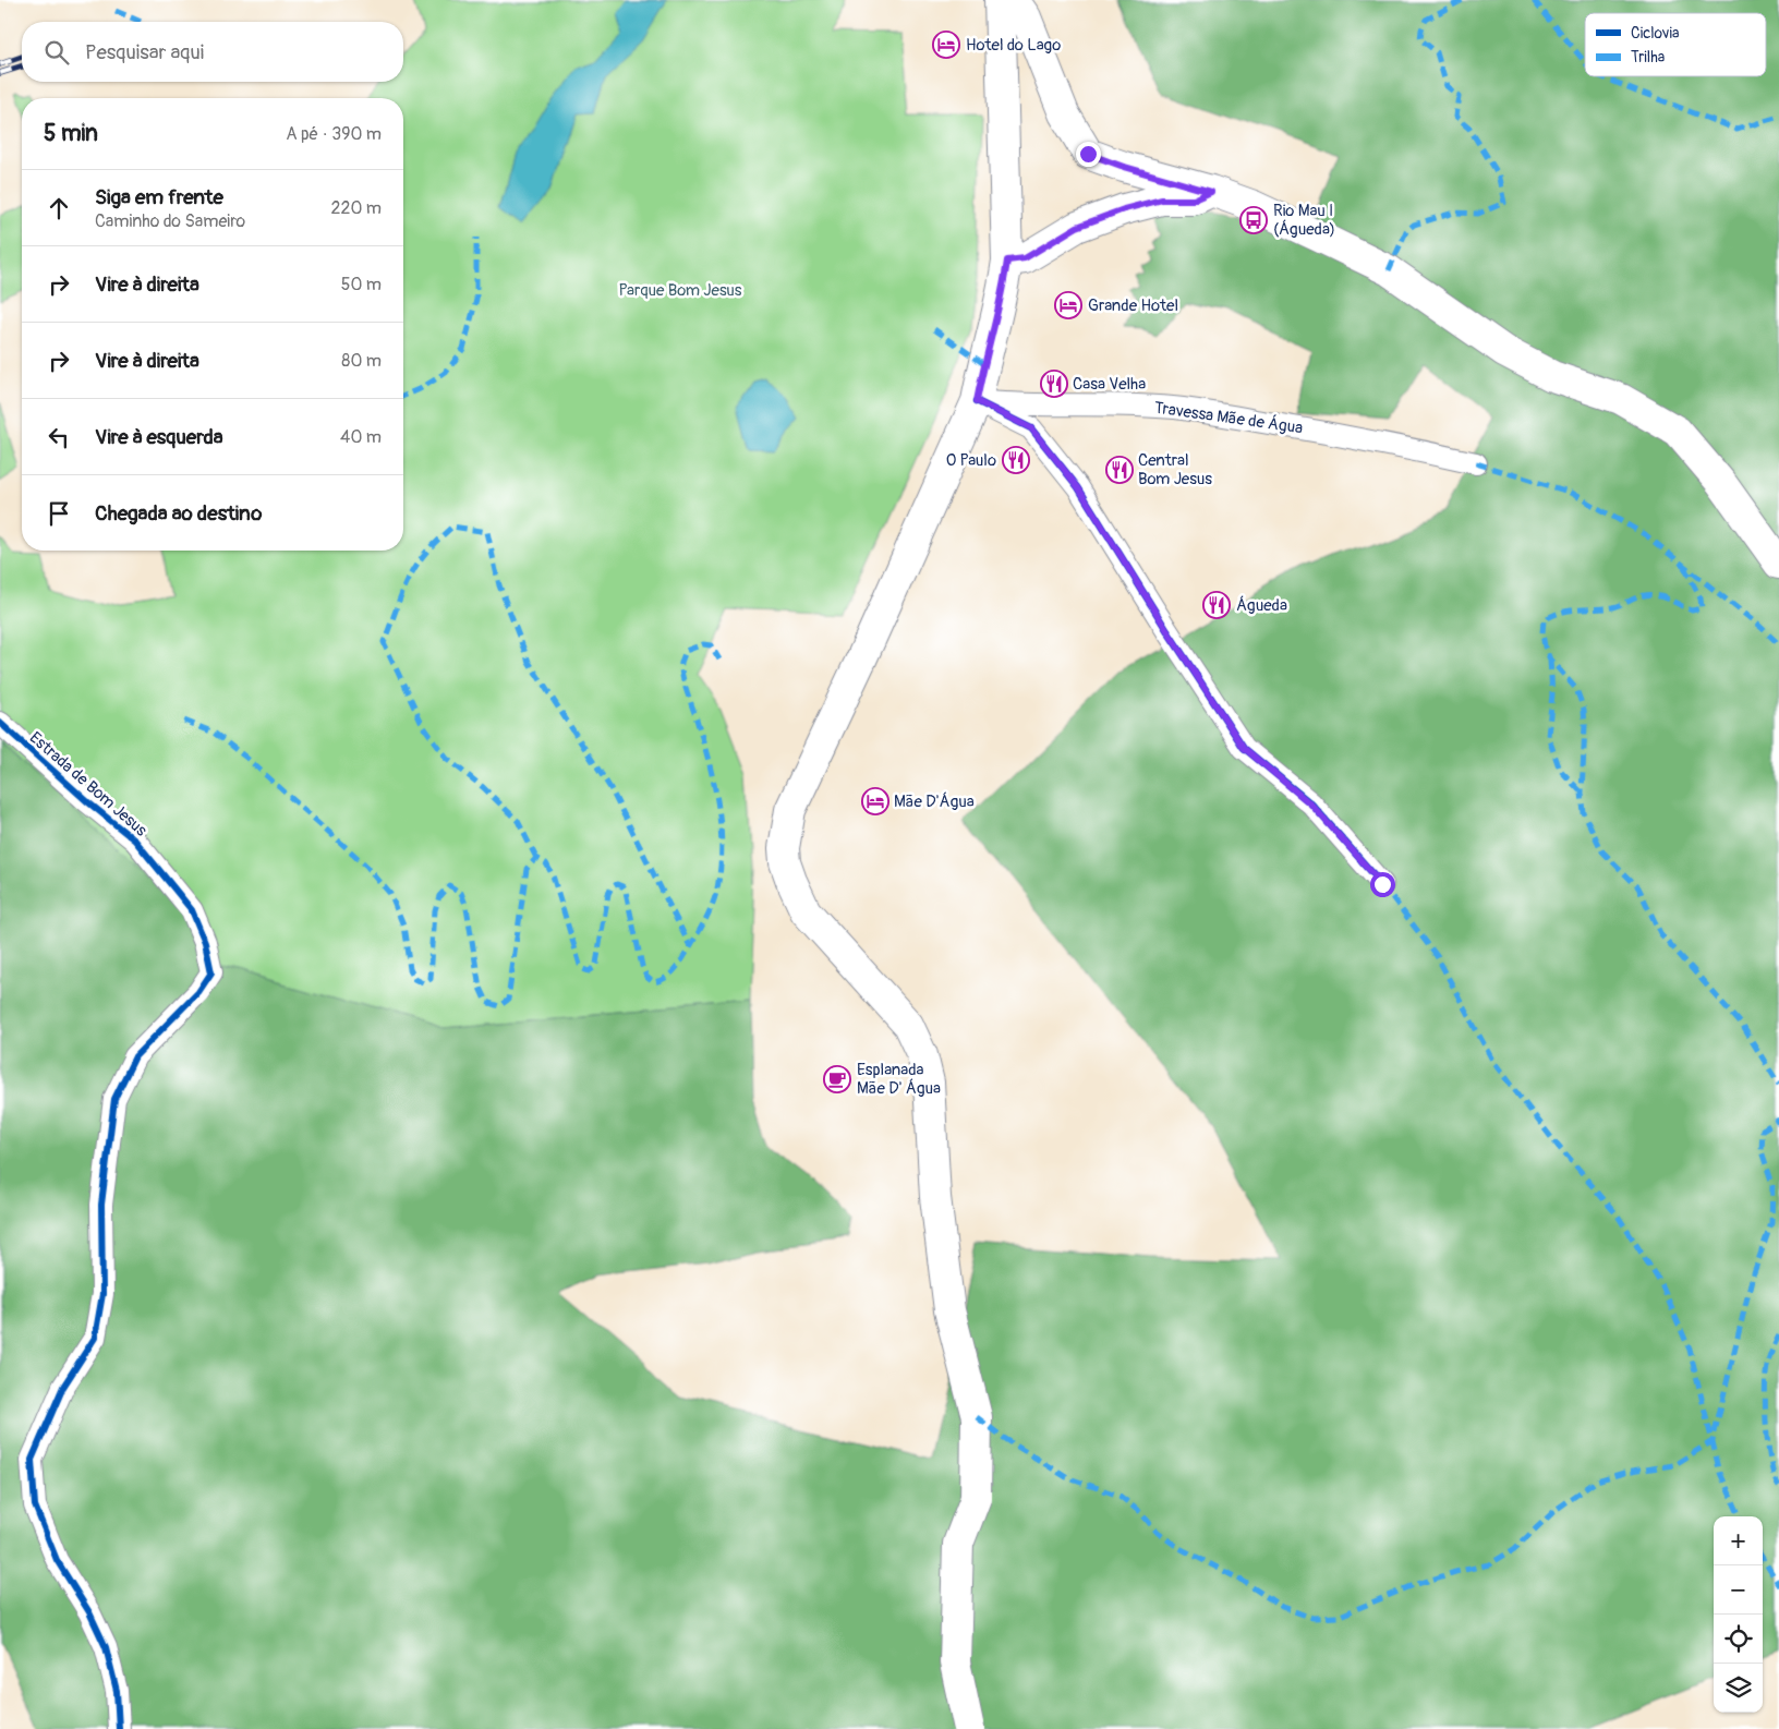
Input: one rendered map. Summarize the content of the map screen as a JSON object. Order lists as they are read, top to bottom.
{
  "streets": {
    "street": ["Travessa Mãe de Água", "Estrada de Bom Jesus"]
  },
  "parks": ["Parque Bom Jesus"],
  "places": {
    "hotel": ["Hotel do Lago", "Grande Hotel", "Mãe D'Água"],
    "bus stop": ["Rio Mau I (Águeda)"],
    "restaurant": [
      "Casa Velha",
      "O Paulo",
      "Central Bom Jesus",
      "Águeda"
    ],
    "cafe": ["Esplanada Mãe D' Água"]
  },
  "legend": ["Ciclovia", "Trilha"],
  "page": {
    "search": "Pesquisar aqui",
    "heading": ["5 min", "A pé · 390 m"],
    "list": [
      ["Siga em frente", "Caminho do Sameiro", "220 m"],
      ["Vire à direita", "50 m"],
      ["Vire à direita", "80 m"],
      ["Vire à esquerda", "40 m"],
      "Chegada ao destino"
    ],
    "map_buttons": ["+", "−"]
  }
}
